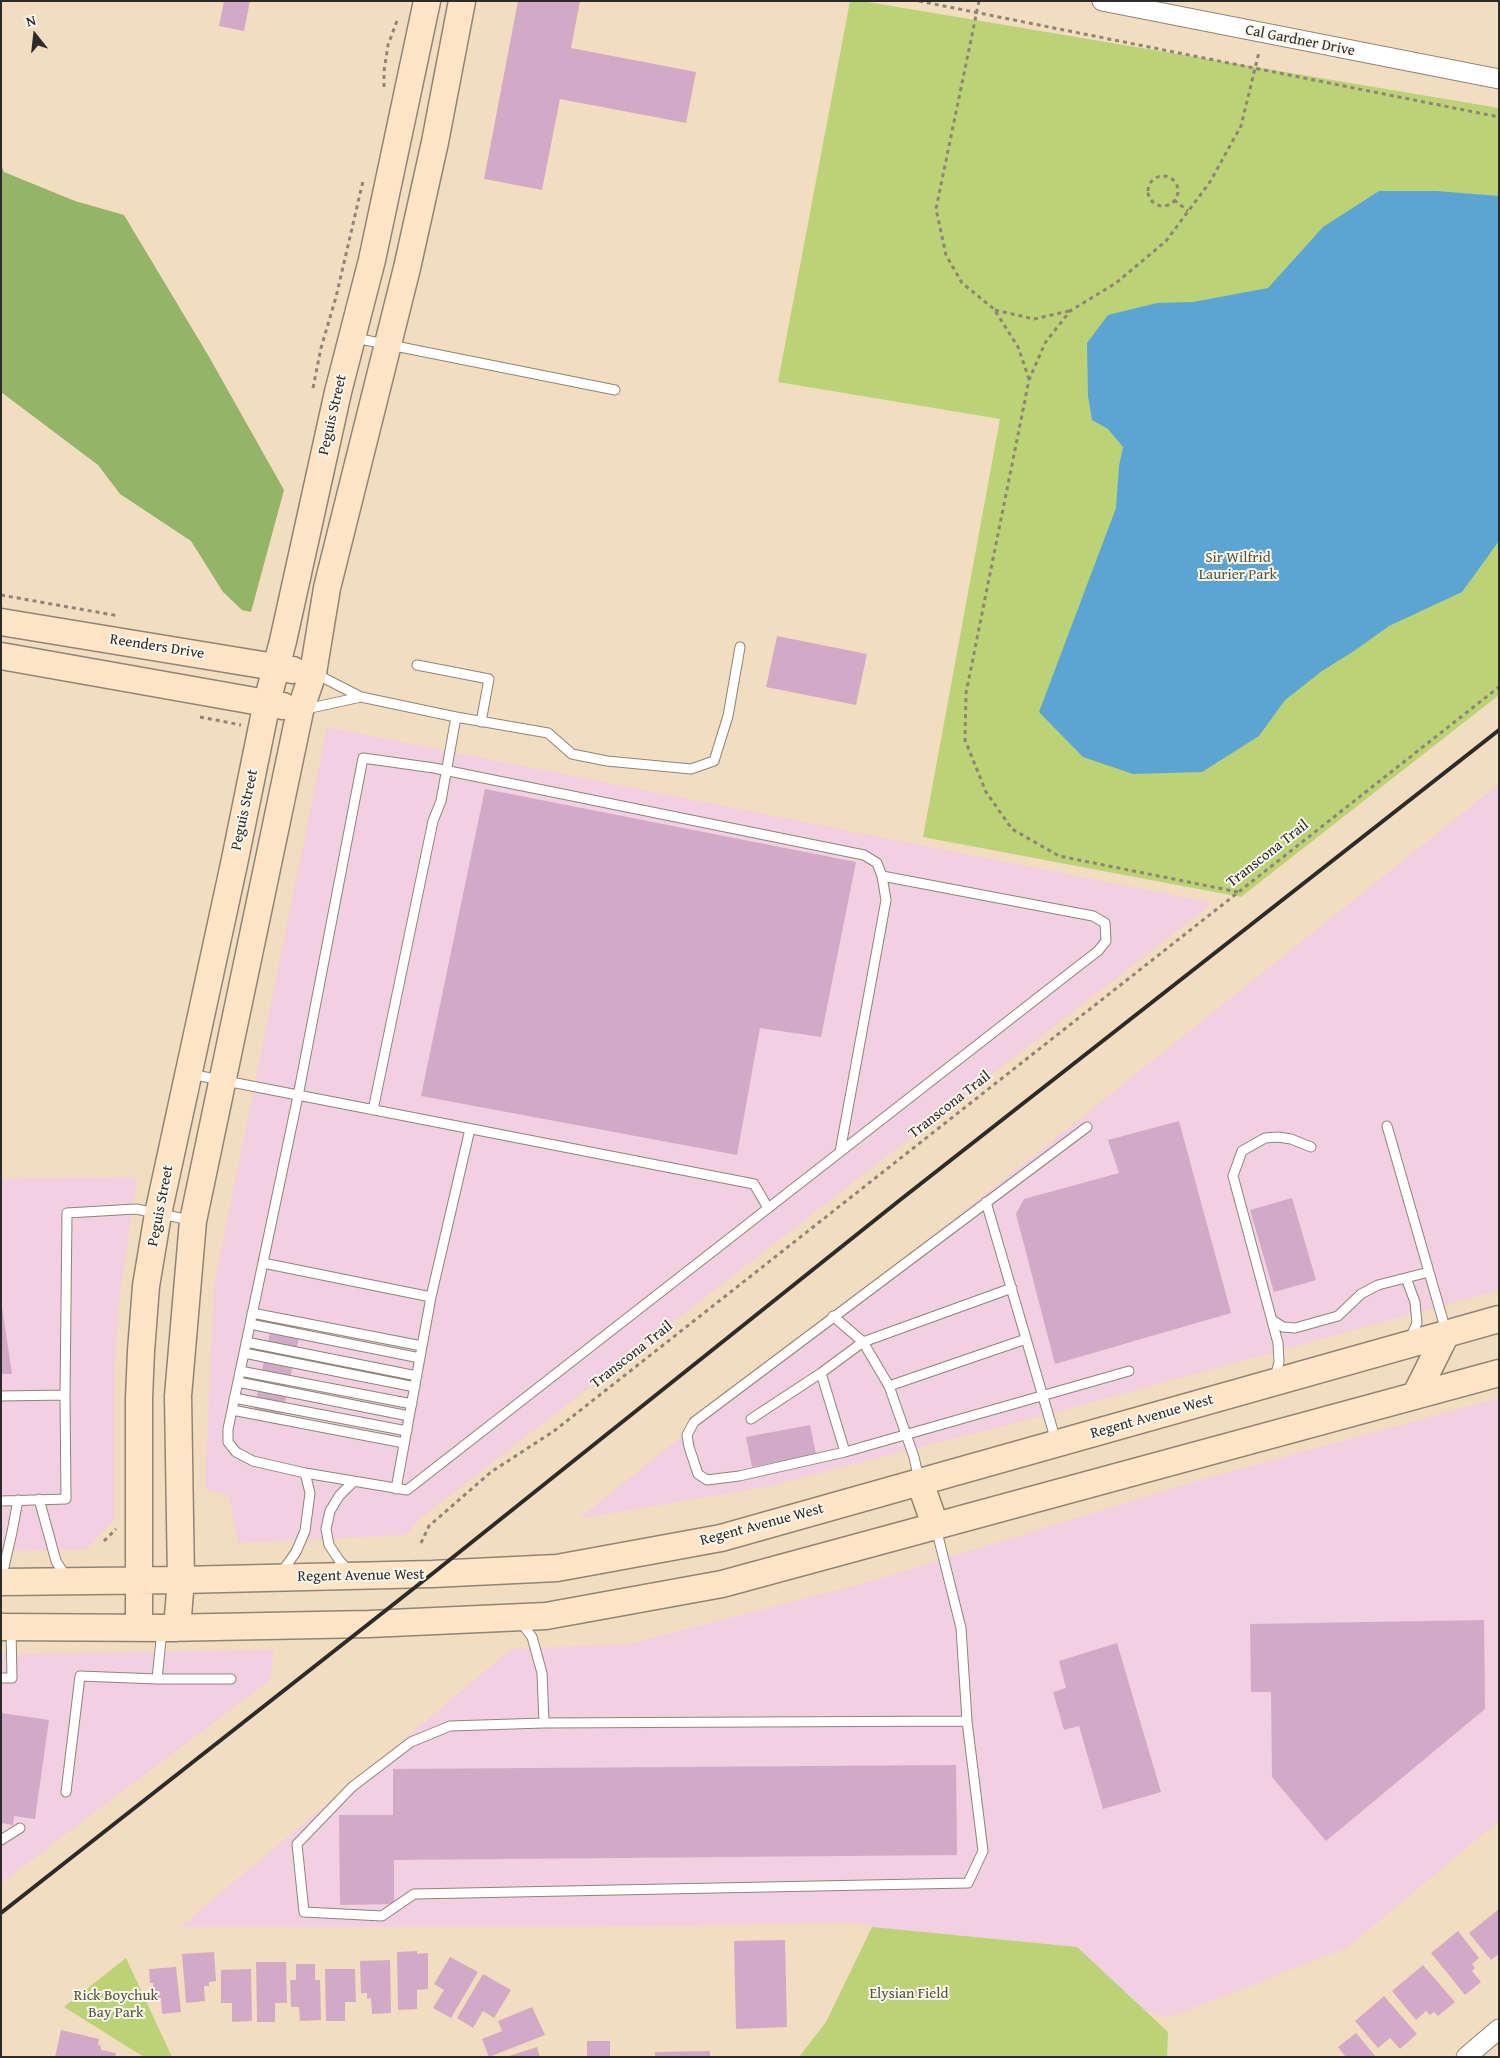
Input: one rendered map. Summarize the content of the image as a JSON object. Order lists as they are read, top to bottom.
{
  "streets": {
    "street": [
      "Cal Gardner Drive",
      "Peguis Street",
      "Reenders Drive",
      "Regent Avenue West"
    ],
    "path": ["Transcona Trail"]
  },
  "crossings": [
    ["Peguis Street", "Reenders Drive"],
    ["Peguis Street", "Regent Avenue West"]
  ],
  "parks": ["Sir Wilfrid Laurier Park", "Elysian Field", "Rick Boychuk Bay Park"],
  "north": "top"
}
